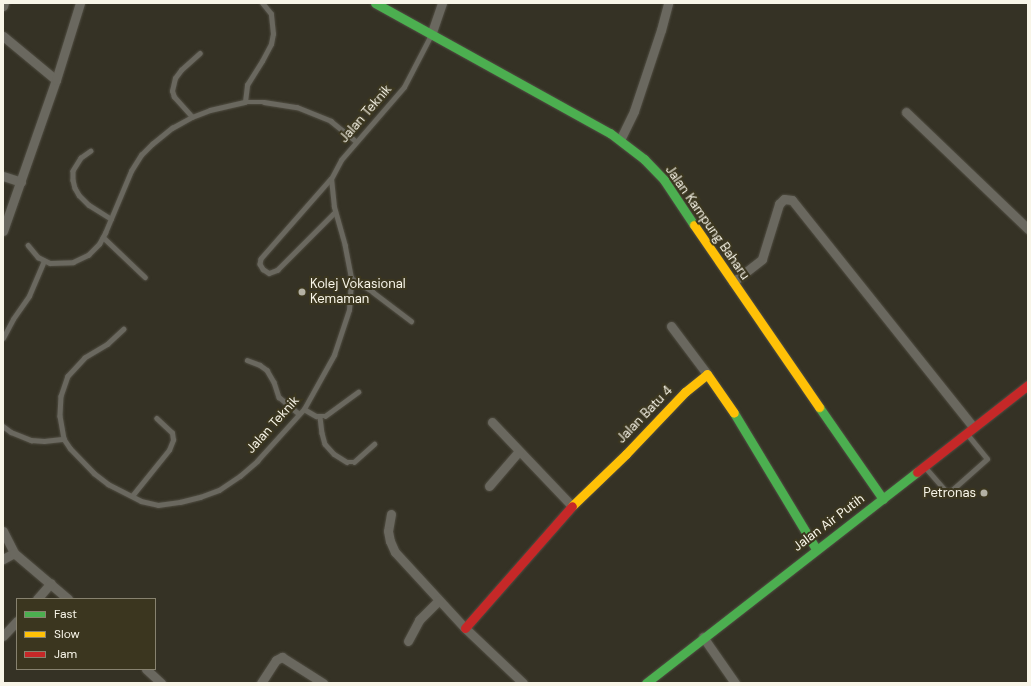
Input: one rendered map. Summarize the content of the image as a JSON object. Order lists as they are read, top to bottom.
{
  "streets": {
    "street": ["Jalan Kampung Baharu", "Jalan Batu 4", "Jalan Air Putih"],
    "lane": ["Jalan Teknik"]
  },
  "crossings": [
    ["Jalan Teknik", "Jalan Kampung Baharu"],
    ["Jalan Kampung Baharu", "Jalan Air Putih"]
  ],
  "places": ["Kolej Vokasional Kemaman", "Petronas"],
  "legend": ["Fast", "Slow", "Jam"]
}
